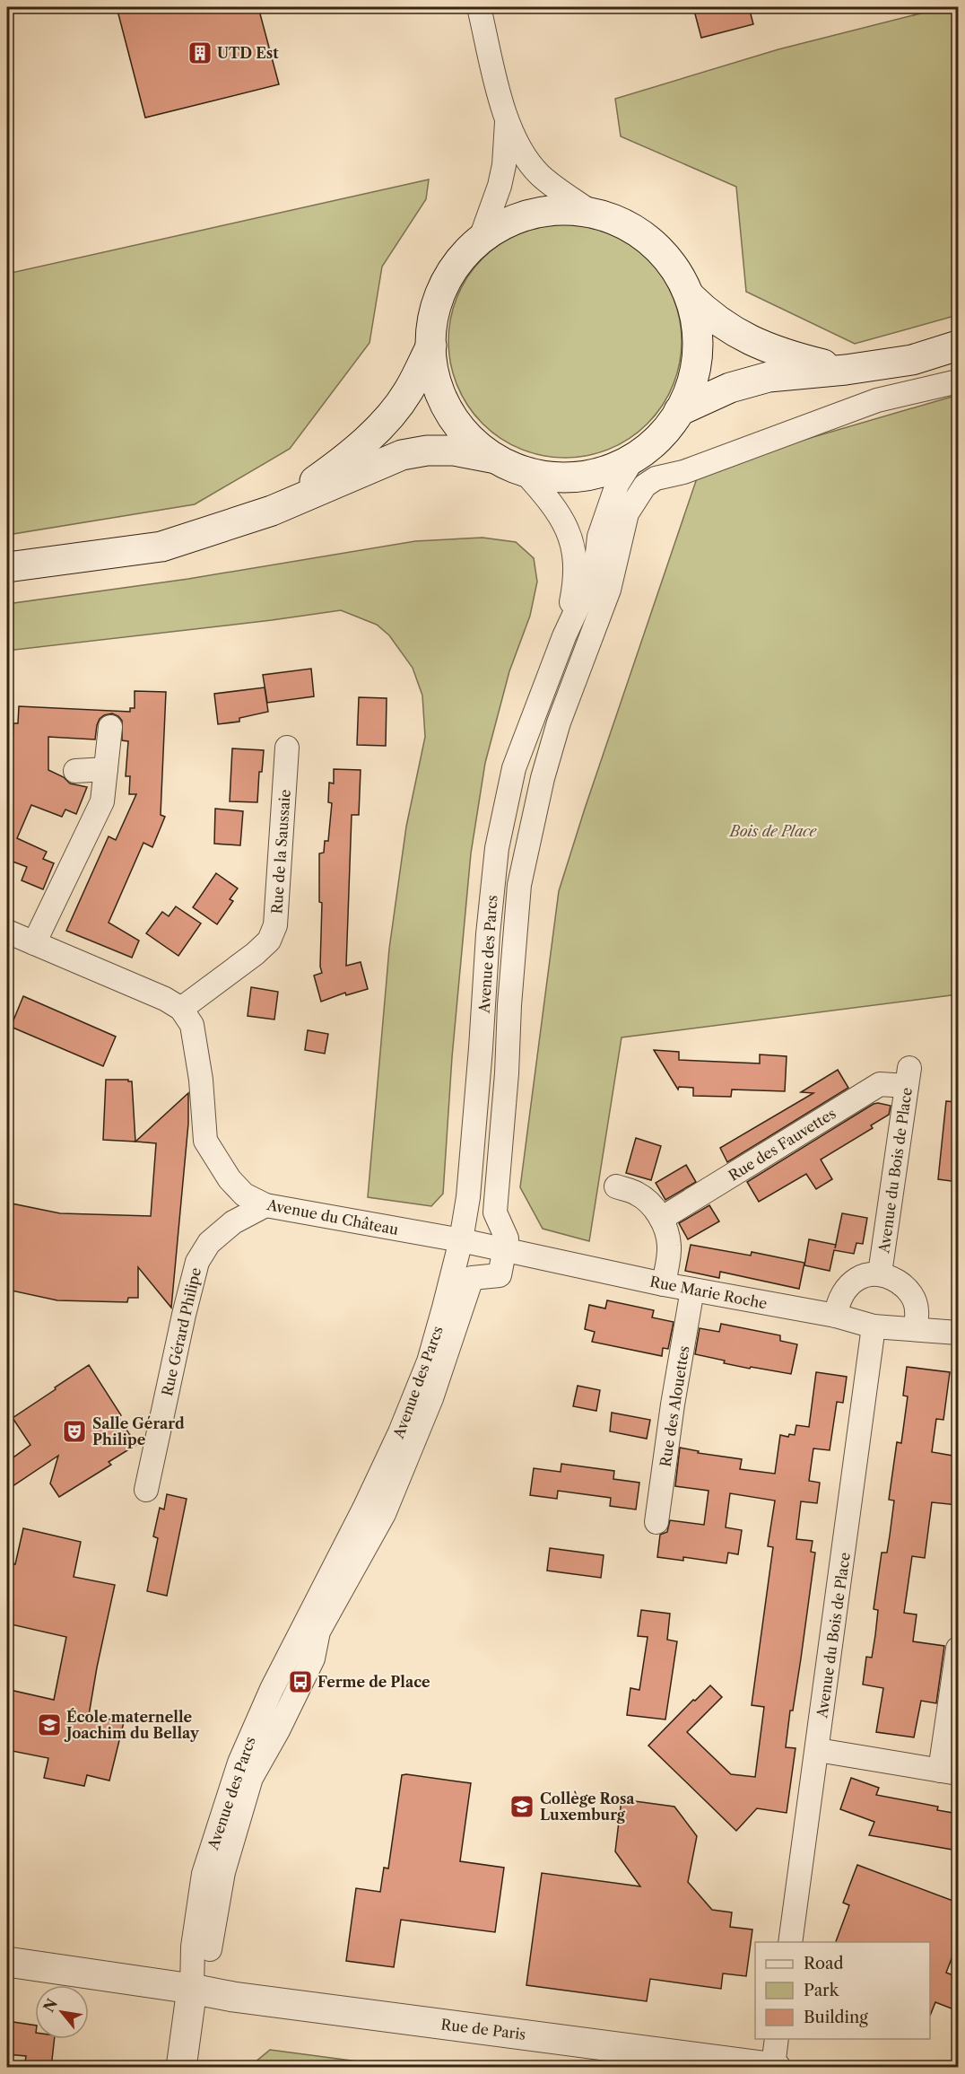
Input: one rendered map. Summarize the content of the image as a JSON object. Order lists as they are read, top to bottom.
{
  "streets": {
    "main road": ["Avenue des Parcs", "Rue de Paris"],
    "street": [
      "Rue de la Saussaie",
      "Rue des Fauvettes",
      "Avenue du Bois de Place",
      "Avenue du Château",
      "Rue Marie Roche",
      "Rue Gérard Philipe",
      "Rue des Alouettes"
    ]
  },
  "crossings": [
    ["Rue de la Saussaie", "Avenue du Château"],
    ["Avenue des Parcs", "Avenue du Château"],
    ["Avenue des Parcs", "Rue Marie Roche"],
    ["Avenue des Parcs", "Rue de Paris"],
    ["Rue des Fauvettes", "Avenue du Bois de Place"],
    ["Avenue du Bois de Place", "Rue Marie Roche"],
    ["Avenue du Château", "Rue Marie Roche"],
    ["Avenue du Château", "Rue Gérard Philipe"],
    ["Rue Marie Roche", "Rue des Alouettes"]
  ],
  "parks": ["Bois de Place"],
  "places": {
    "building": ["UTD Est"],
    "theatre": ["Salle Gérard Philipe"],
    "bus stop": ["Ferme de Place"],
    "school or university": ["École maternelle Joachim du Bellay", "Collège Rosa Luxemburg"]
  },
  "legend": ["Road", "Park", "Building"],
  "north": "top left"
}
